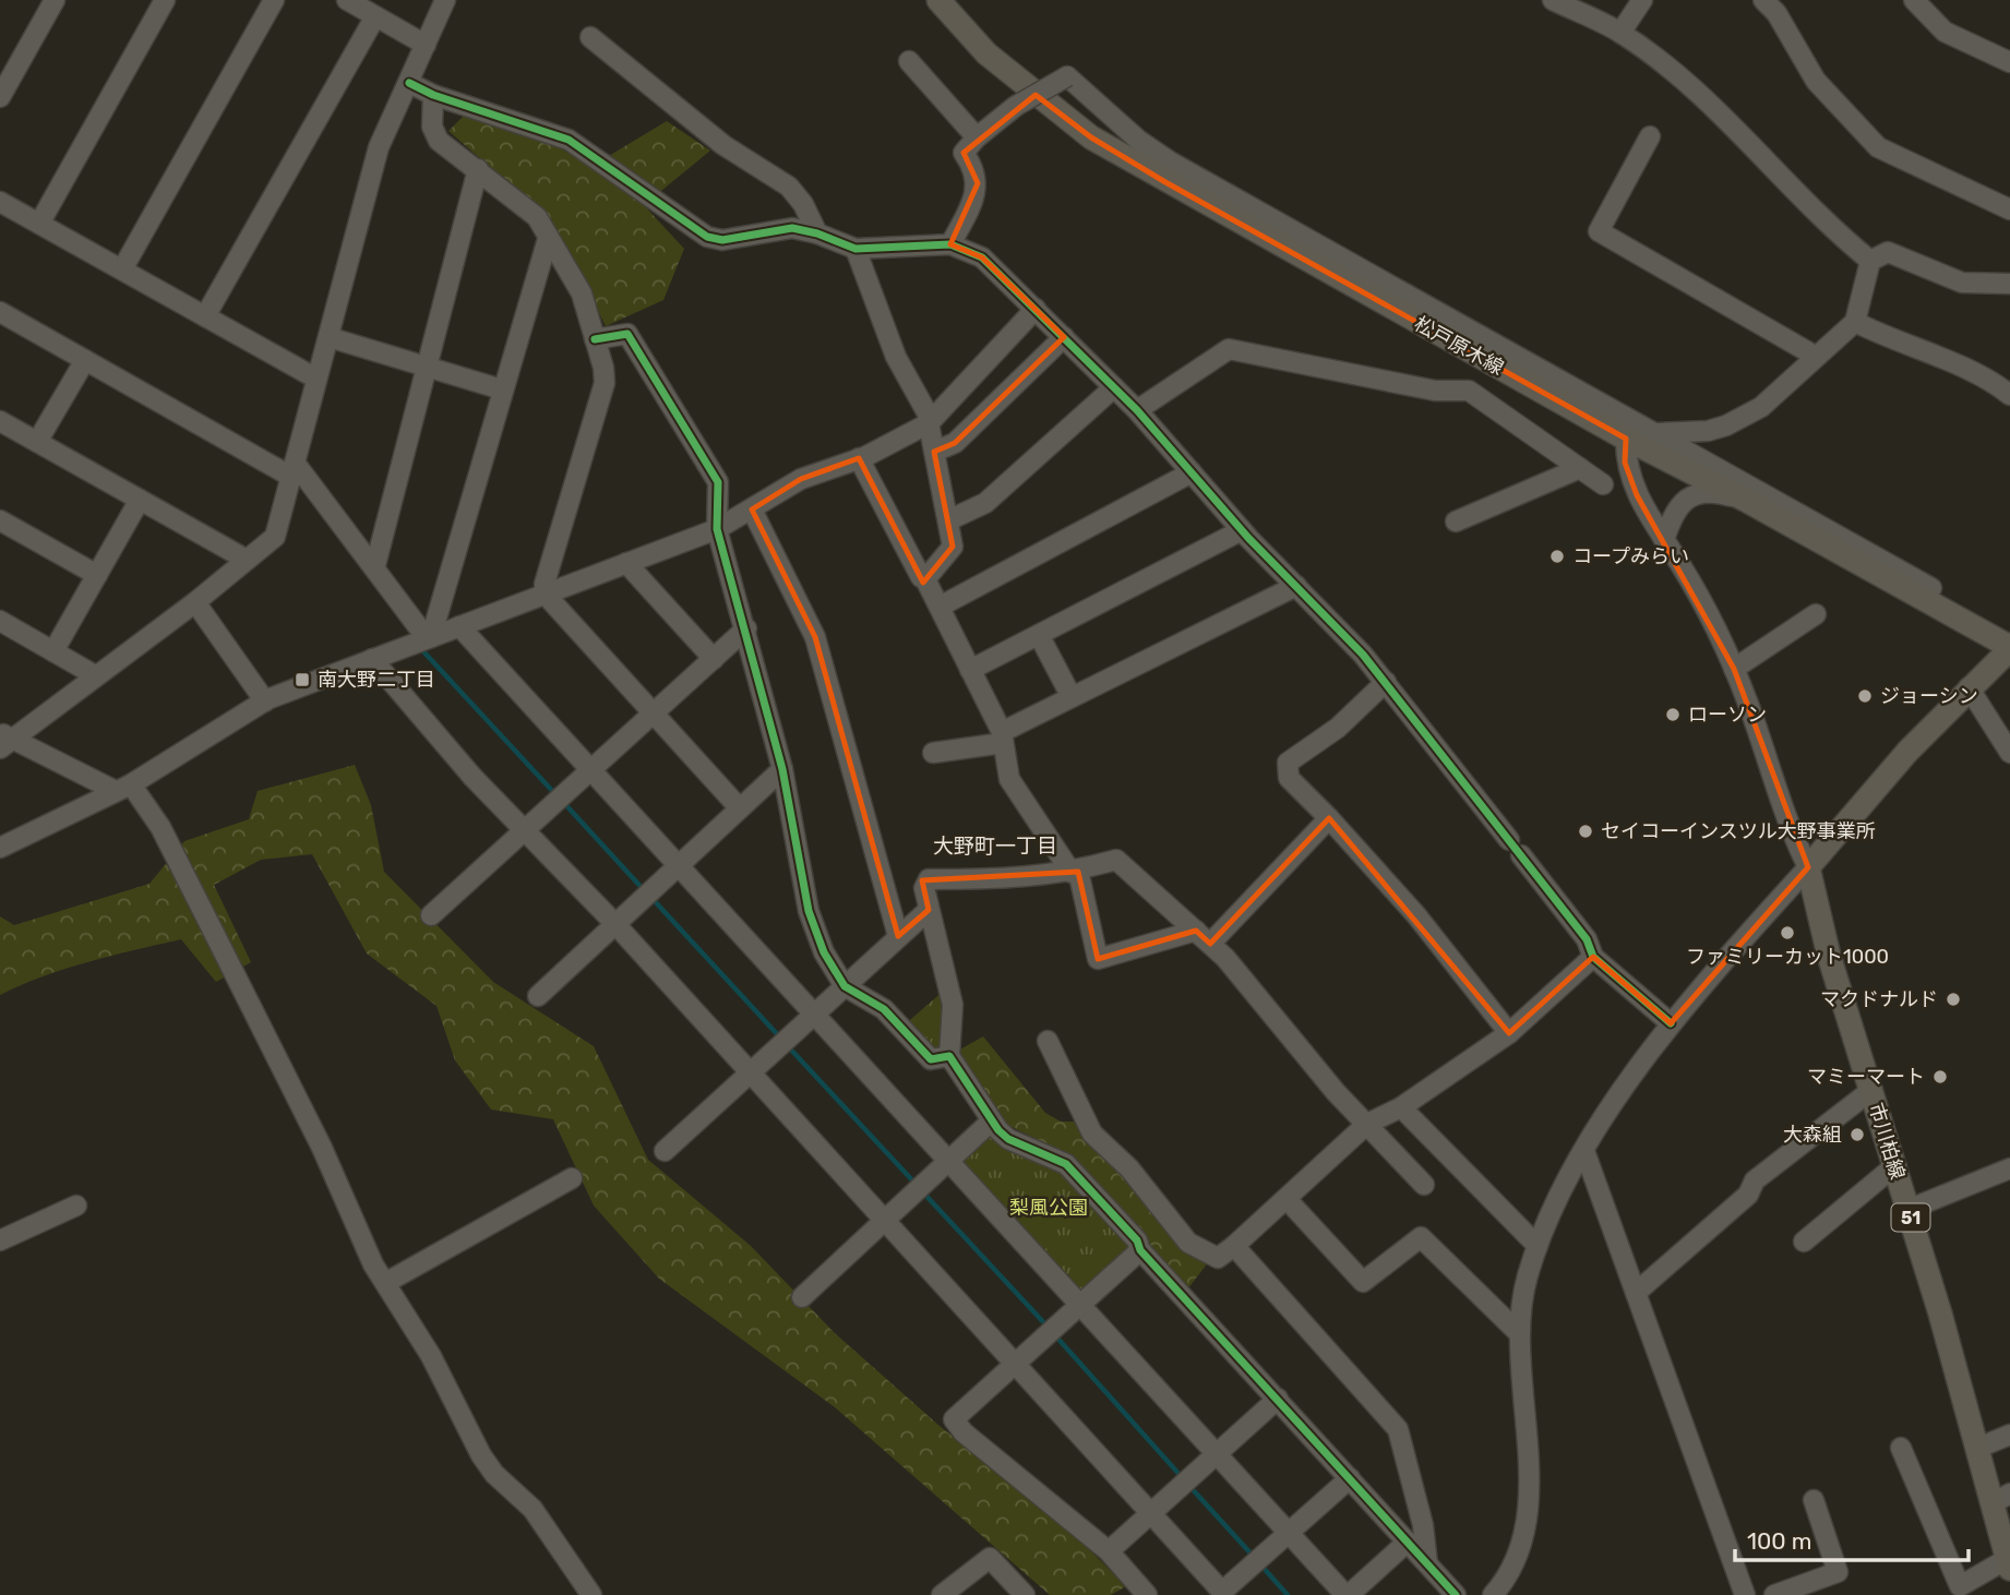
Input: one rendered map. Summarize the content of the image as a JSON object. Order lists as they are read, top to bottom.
{
  "streets": {
    "main road": ["松戸原木線", "市川柏線", "51"]
  },
  "districts": ["大野町一丁目"],
  "parks": ["梨風公園"],
  "places": {
    "other": [
      "コープみらい",
      "ジョーシン",
      "ローソン",
      "セイコーインスツル大野事業所",
      "ファミリーカット1000",
      "マクドナルド",
      "マミーマート",
      "大森組"
    ],
    "transit": ["南大野二丁目"]
  },
  "scale_bar": "100 m"
}
